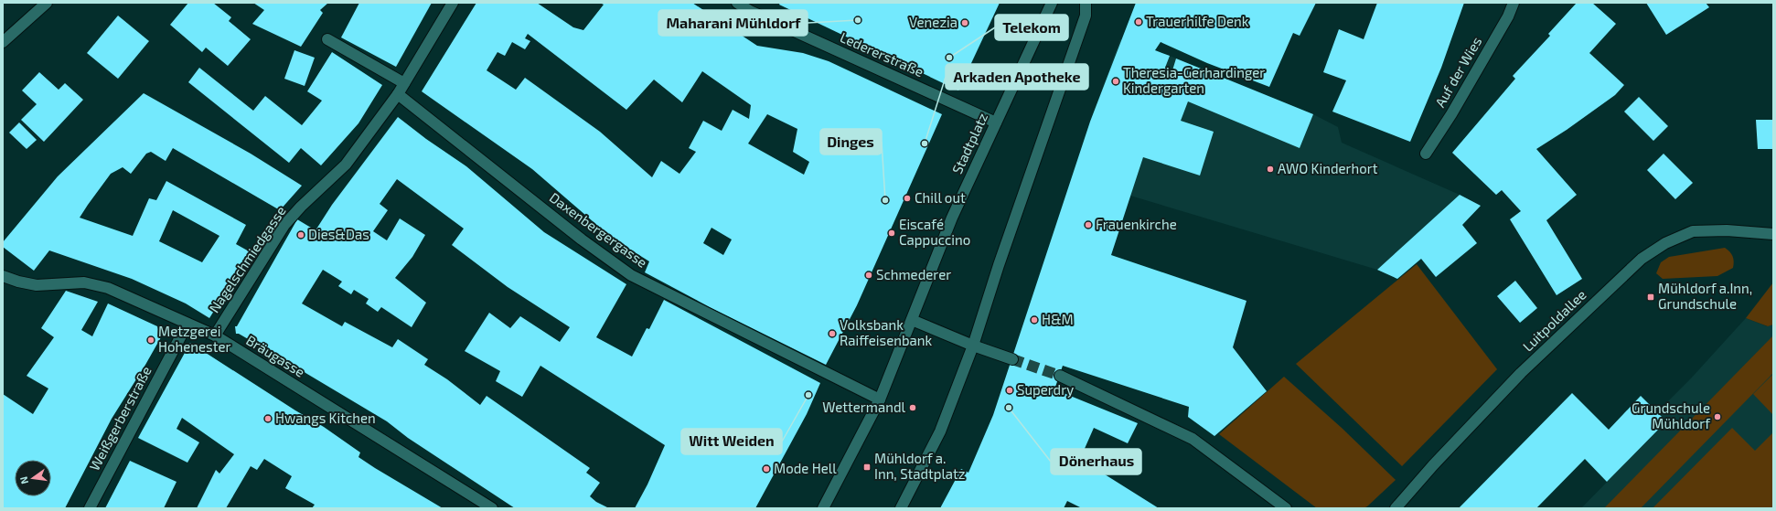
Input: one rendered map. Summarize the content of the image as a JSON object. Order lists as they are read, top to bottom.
{
  "streets": {
    "street": [
      "Ledererstraße",
      "Auf der Wies",
      "Stadtplatz",
      "Daxenbergergasse",
      "Nagelschmiedgasse",
      "Luitpoldallee",
      "Bräugasse",
      "Weißgerberstraße"
    ]
  },
  "crossings": [
    ["Ledererstraße", "Stadtplatz"],
    ["Stadtplatz", "Daxenbergergasse"],
    ["Daxenbergergasse", "Nagelschmiedgasse"],
    ["Nagelschmiedgasse", "Bräugasse"],
    ["Bräugasse", "Weißgerberstraße"]
  ],
  "places": {
    "other": [
      "Maharani Mühldorf",
      "Trauerhilfe Denk",
      "Venezia",
      "Telekom",
      "Theresia-Gerhardinger Kindergarten",
      "Arkaden Apotheke",
      "AWO Kinderhort",
      "Chill out",
      "Dinges",
      "Frauenkirche",
      "Eiscafé Cappuccino",
      "Dies&Das",
      "Schmederer",
      "H&M",
      "Volksbank Raiffeisenbank",
      "Metzgerei Hohenester",
      "Superdry",
      "Witt Weiden",
      "Wettermandl",
      "Dönerhaus",
      "Grundschule Mühldorf",
      "Hwangs Kitchen",
      "Mode Hell"
    ],
    "transit": ["Mühldorf a.Inn, Grundschule", "Mühldorf a. Inn, Stadtplatz"]
  },
  "north": "left"
}
